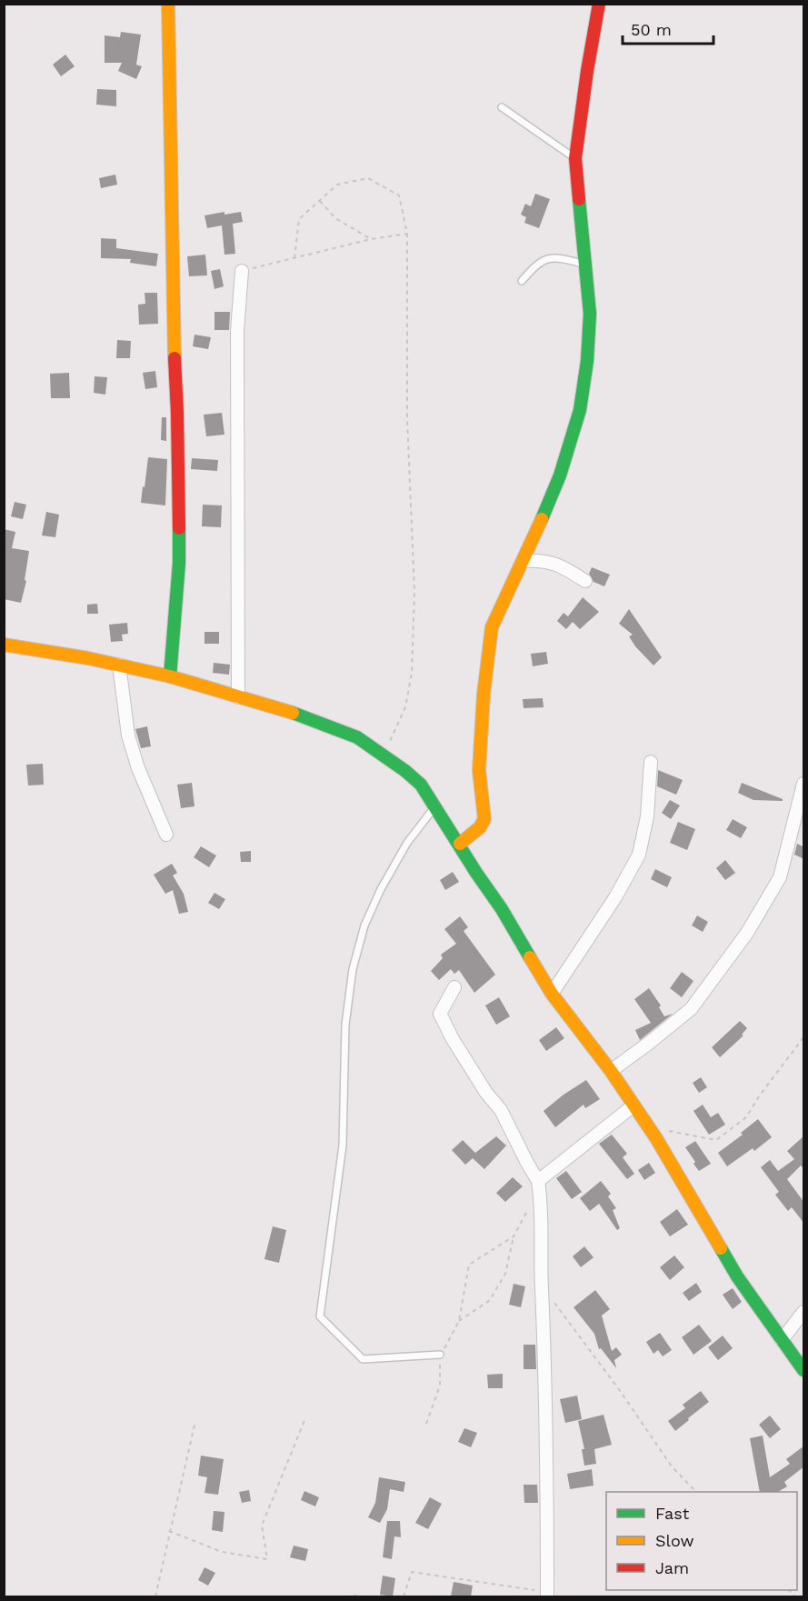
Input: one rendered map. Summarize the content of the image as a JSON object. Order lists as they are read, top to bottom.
{
  "legend": ["Fast", "Slow", "Jam"],
  "scale_bar": "50 m"
}
